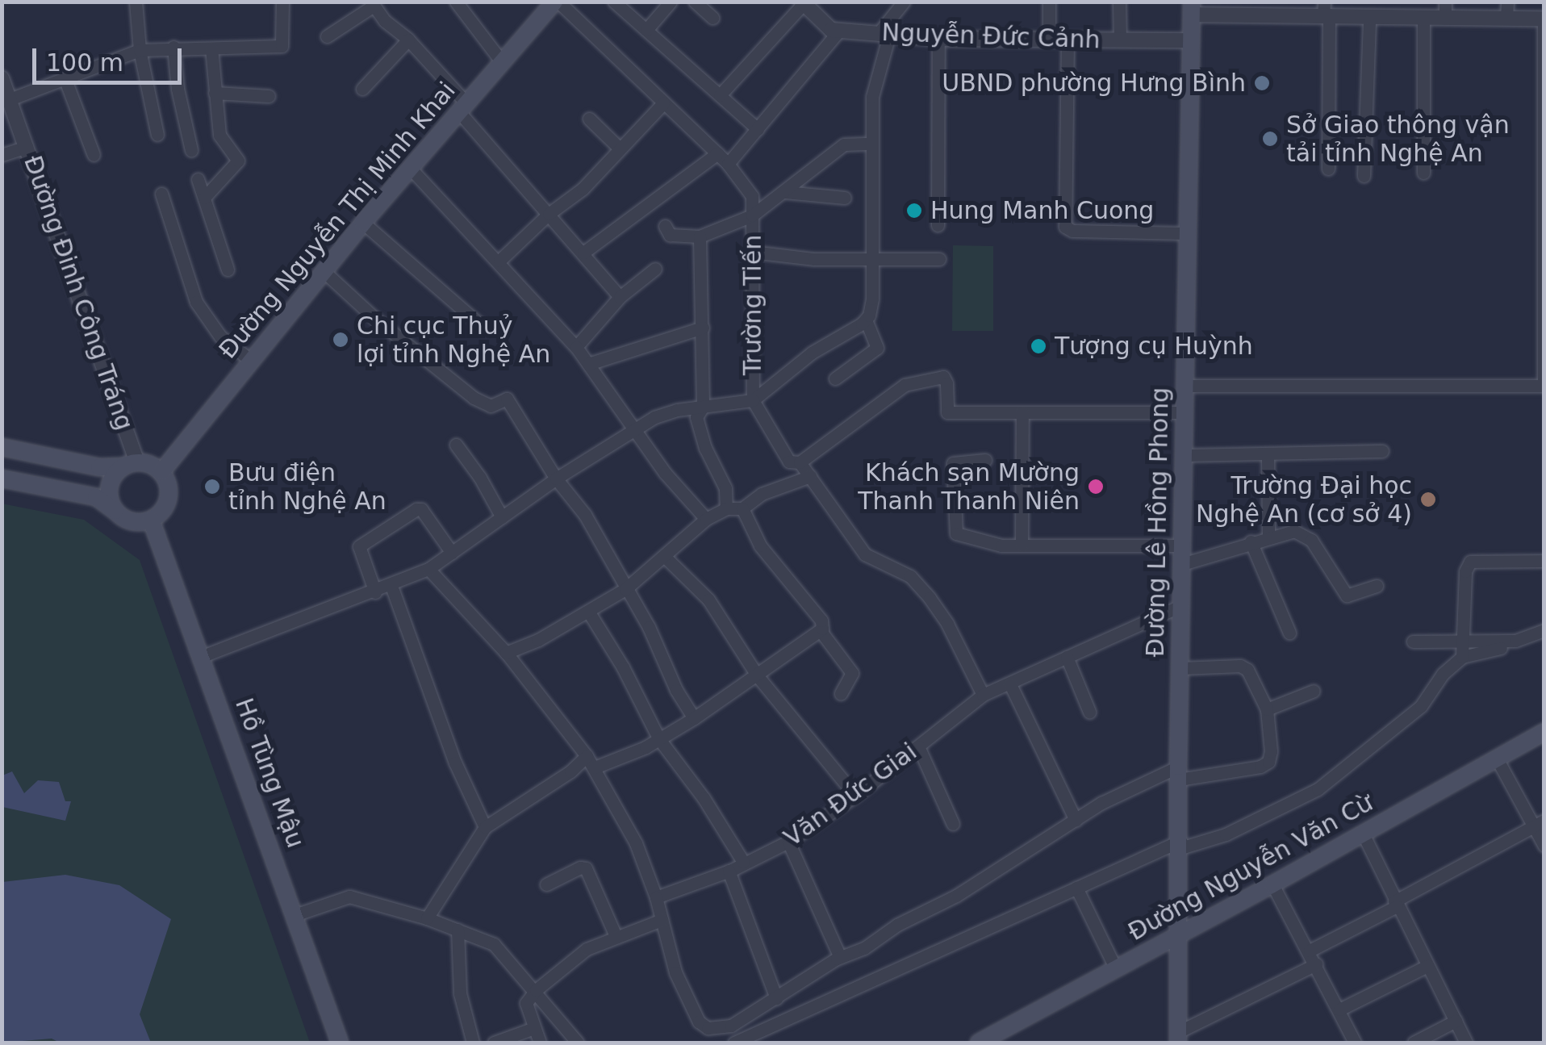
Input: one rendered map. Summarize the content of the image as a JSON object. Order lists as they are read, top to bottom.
{
  "streets": {
    "main road": [
      "Đường Nguyễn Thị Minh Khai",
      "Đường Lê Hồng Phong",
      "Hồ Tùng Mậu",
      "Đường Nguyễn Văn Cừ"
    ],
    "street": [
      "Nguyễn Đức Cảnh",
      "Đường Đinh Công Tráng",
      "Trường Tiến",
      "Văn Đức Giai"
    ]
  },
  "crossings": [
    ["Nguyễn Đức Cảnh", "Đường Lê Hồng Phong"],
    ["Đường Nguyễn Thị Minh Khai", "Đường Đinh Công Tráng"],
    ["Đường Nguyễn Thị Minh Khai", "Trường Tiến"],
    ["Đường Nguyễn Thị Minh Khai", "Hồ Tùng Mậu"],
    ["Đường Đinh Công Tráng", "Hồ Tùng Mậu"],
    ["Trường Tiến", "Văn Đức Giai"],
    ["Đường Lê Hồng Phong", "Văn Đức Giai"],
    ["Đường Lê Hồng Phong", "Đường Nguyễn Văn Cừ"]
  ],
  "places": [
    "UBND phường Hưng Bình",
    "Sở Giao thông vận tải tỉnh Nghệ An",
    "Hung Manh Cuong",
    "Chi cục Thuỷ lợi tỉnh Nghệ An",
    "Tượng cụ Huỳnh",
    "Bưu điện tỉnh Nghệ An",
    "Khách sạn Mường Thanh Thanh Niên",
    "Trường Đại học Nghệ An (cơ sở 4)"
  ],
  "scale_bar": "100 m"
}
